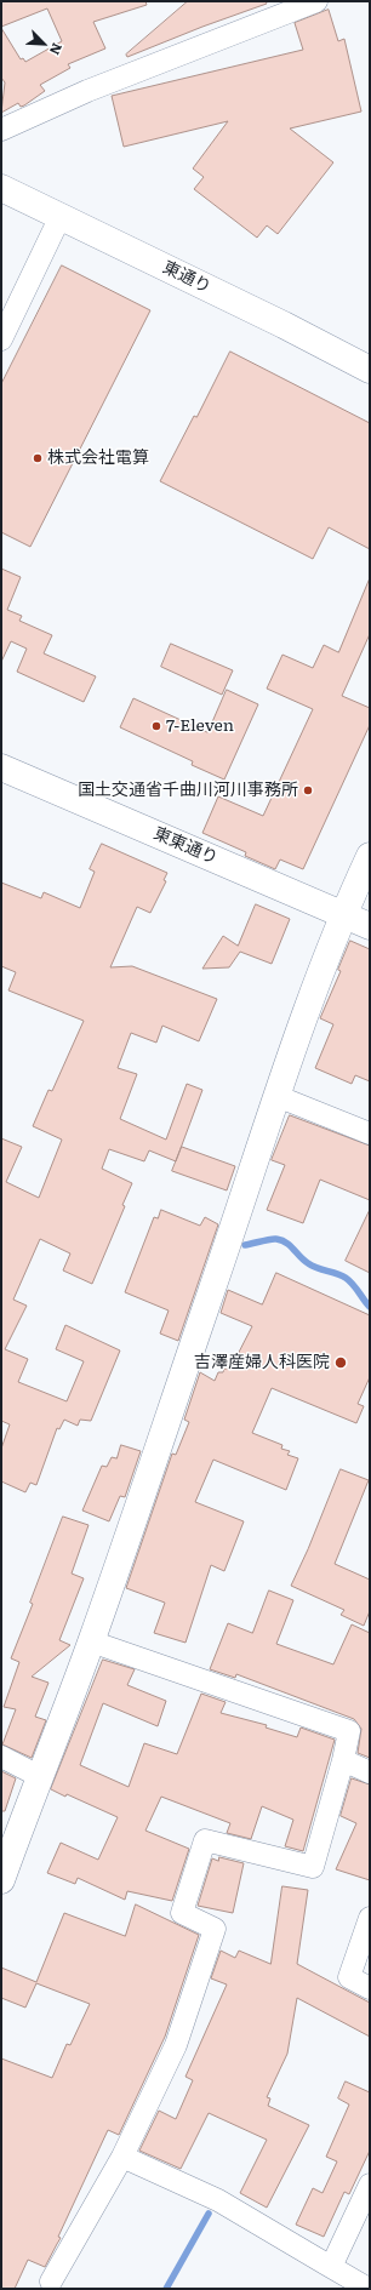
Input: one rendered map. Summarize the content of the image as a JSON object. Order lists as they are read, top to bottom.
{
  "streets": {
    "street": ["東通り", "東東通り"]
  },
  "places": [
    "株式会社電算",
    "7-Eleven",
    "国土交通省千曲川河川事務所",
    "吉澤産婦人科医院"
  ],
  "north": "bottom right"
}
